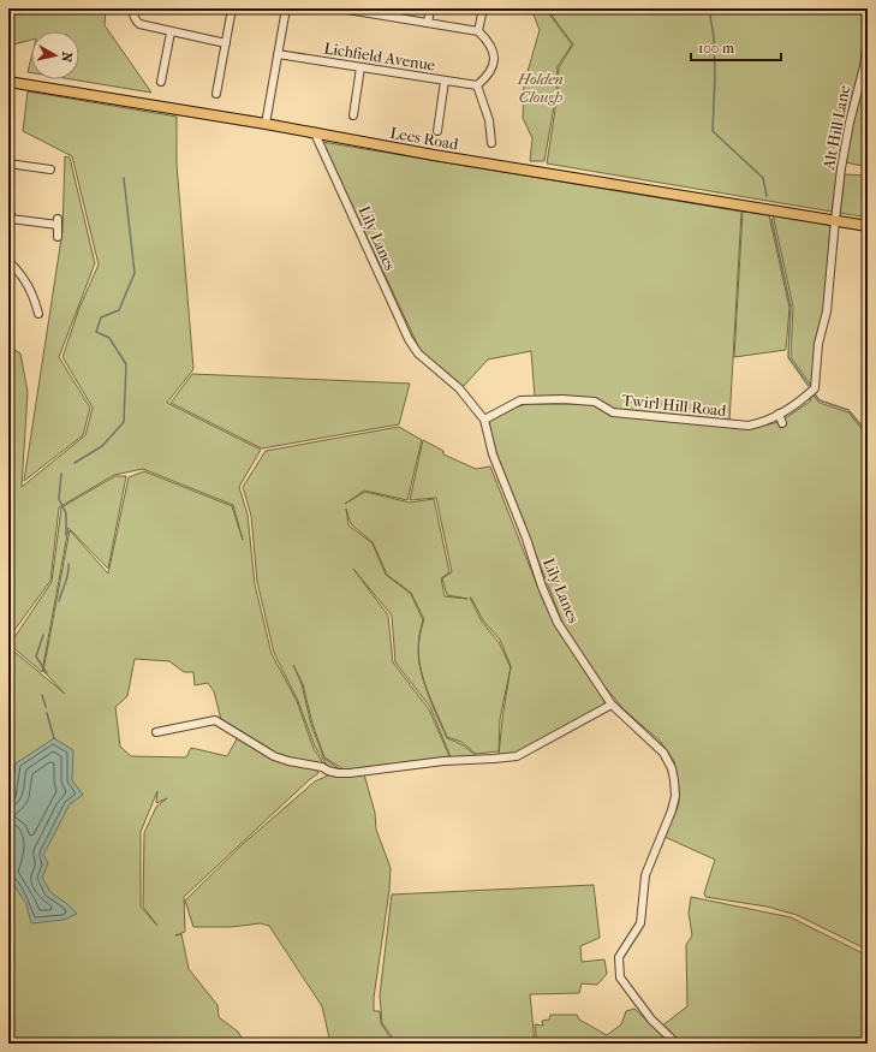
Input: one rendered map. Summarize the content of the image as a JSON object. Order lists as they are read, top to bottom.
{
  "streets": {
    "main road": ["Lees Road"],
    "street": [
      "Lichfield Avenue",
      "Alt Hill Lane",
      "Lily Lanes",
      "Twirl Hill Road"
    ]
  },
  "crossings": [
    ["Alt Hill Lane", "Lees Road"],
    ["Alt Hill Lane", "Twirl Hill Road"],
    ["Lees Road", "Lily Lanes"],
    ["Lees Road", "Twirl Hill Road"],
    ["Lily Lanes", "Twirl Hill Road"]
  ],
  "parks": ["Holden Clough"],
  "scale_bar": "100 m",
  "north": "right"
}
